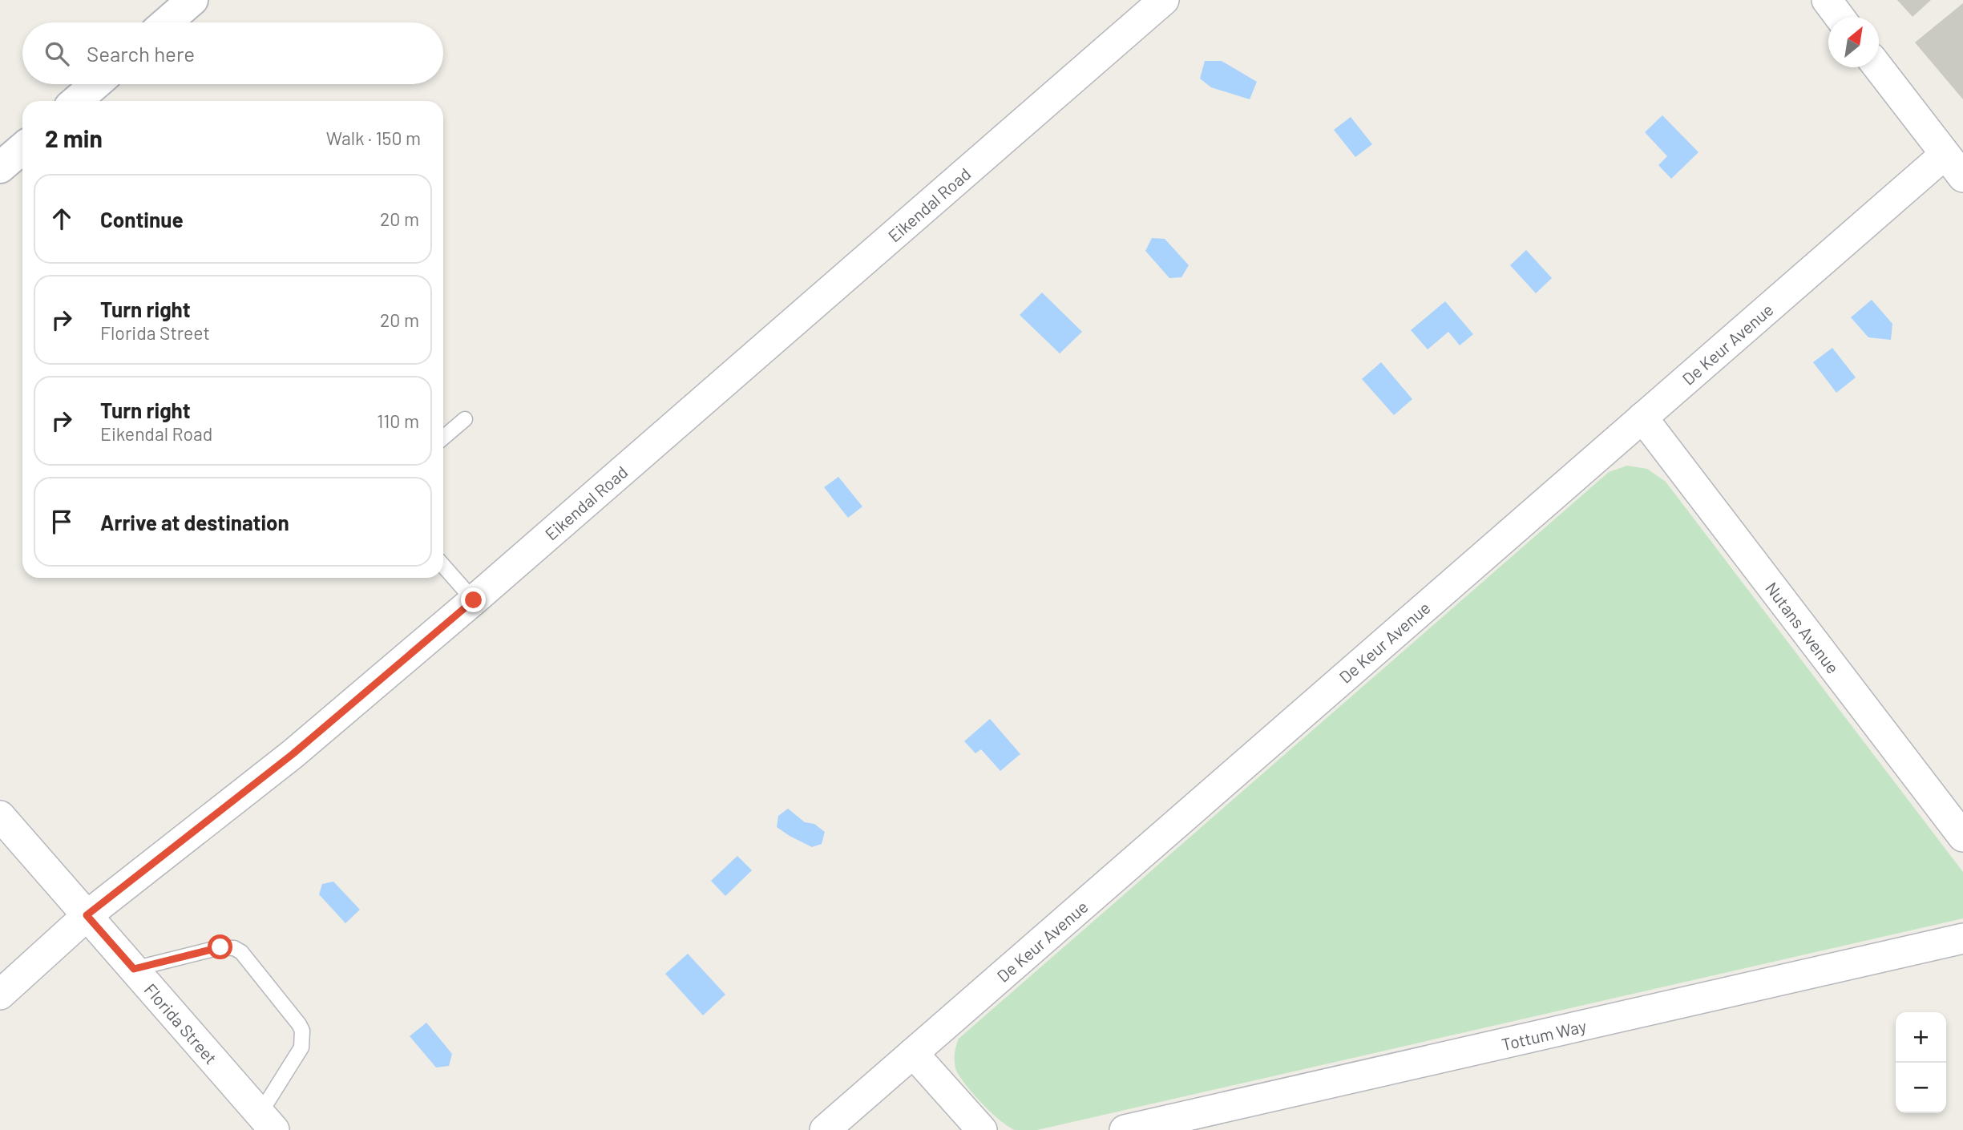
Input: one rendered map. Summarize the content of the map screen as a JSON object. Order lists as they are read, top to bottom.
{
  "streets": {
    "street": [
      "Eikendal Road",
      "De Keur Avenue",
      "Nutans Avenue",
      "Florida Street",
      "Tottum Way"
    ]
  },
  "crossings": [
    ["Eikendal Road", "Florida Street"],
    ["De Keur Avenue", "Nutans Avenue"]
  ],
  "north": "top right",
  "page": {
    "search": "Search here",
    "heading": ["2 min", "Walk · 150 m"],
    "list": [
      ["Continue", "20 m"],
      ["Turn right", "Florida Street", "20 m"],
      ["Turn right", "Eikendal Road", "110 m"],
      "Arrive at destination"
    ],
    "map_buttons": ["+", "−"]
  }
}
